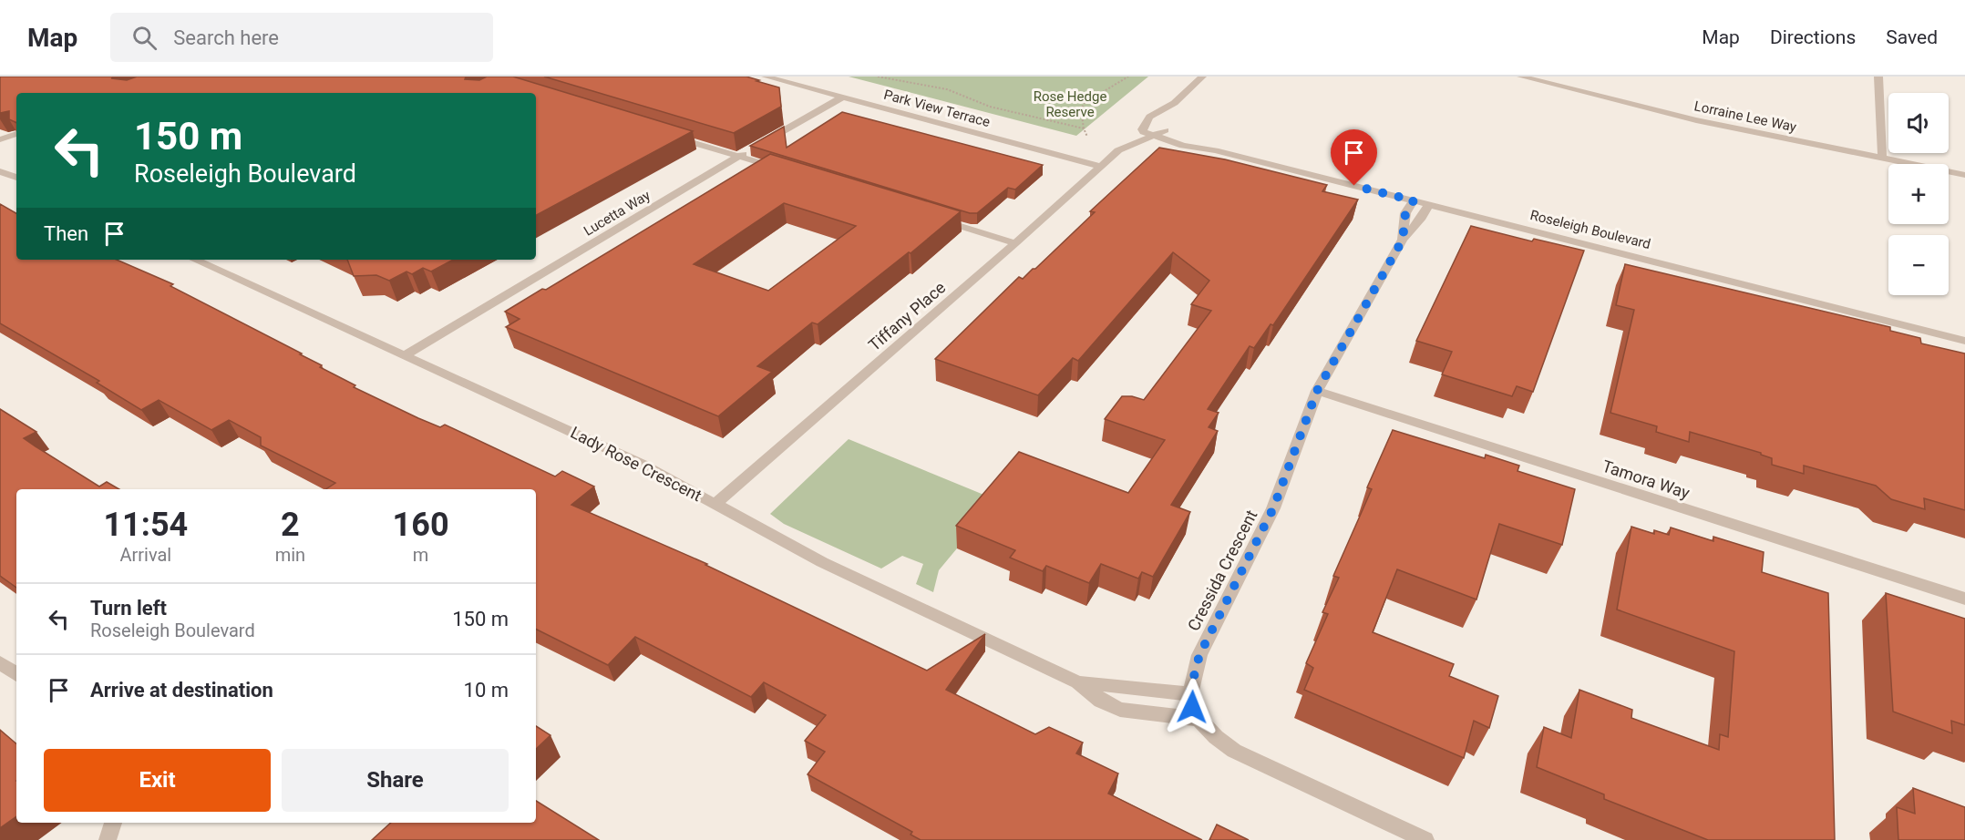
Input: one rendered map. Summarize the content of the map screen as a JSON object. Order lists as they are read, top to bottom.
{
  "streets": {
    "street": [
      "Park View Terrace",
      "Lorraine Lee Way",
      "Lucetta Way",
      "Roseleigh Boulevard",
      "Tiffany Place",
      "Lady Rose Crescent",
      "Tamora Way",
      "Cressida Crescent"
    ]
  },
  "crossings": [
    ["Park View Terrace", "Lucetta Way"],
    ["Park View Terrace", "Tiffany Place"],
    ["Lucetta Way", "Lady Rose Crescent"],
    ["Roseleigh Boulevard", "Tiffany Place"],
    ["Roseleigh Boulevard", "Cressida Crescent"],
    ["Tiffany Place", "Lady Rose Crescent"],
    ["Lady Rose Crescent", "Cressida Crescent"],
    ["Tamora Way", "Cressida Crescent"]
  ],
  "parks": ["Rose Hedge Reserve"],
  "page": {
    "header": "Map",
    "search": "Search here",
    "nav": ["Map", "Directions", "Saved"],
    "map_buttons": ["+", "−"],
    "turn": ["150 m", "Roseleigh Boulevard"],
    "then": "Then",
    "eta": [
      "11:54",
      "Arrival",
      "2",
      "min",
      "160",
      "m"
    ],
    "list": [
      {
        "name": "Turn left",
        "note": "Roseleigh Boulevard",
        "value": "150 m"
      },
      {
        "name": "Arrive at destination",
        "value": "10 m"
      }
    ],
    "buttons": ["Exit", "Share"]
  }
}
